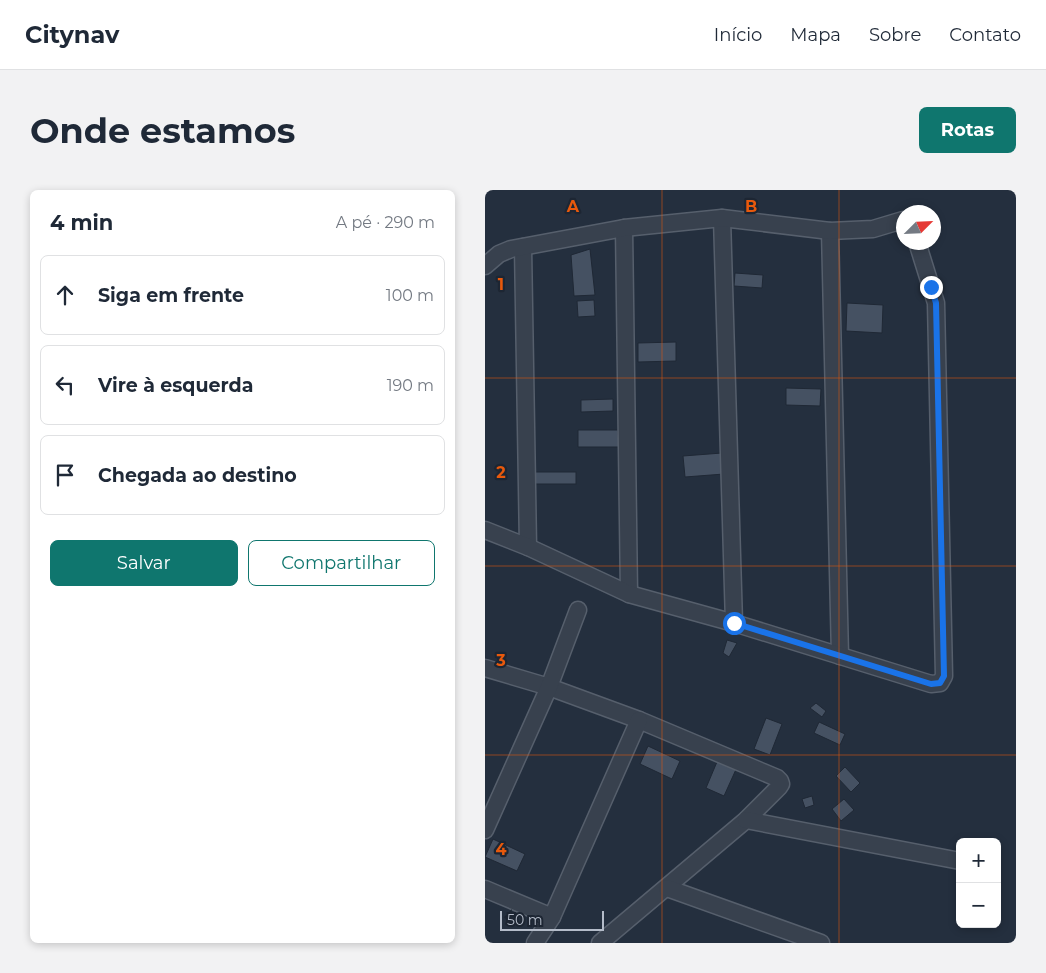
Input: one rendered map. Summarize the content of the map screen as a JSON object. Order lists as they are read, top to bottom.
{
  "scale_bar": "50 m",
  "north": "top right",
  "page": {
    "header": "Citynav",
    "nav": [
      "Início",
      "Mapa",
      "Sobre",
      "Contato"
    ],
    "buttons": [
      "Rotas",
      ["Salvar", "Compartilhar"]
    ],
    "title": "Onde estamos",
    "heading": ["4 min", "A pé · 290 m"],
    "list": [
      ["Siga em frente", "100 m"],
      ["Vire à esquerda", "190 m"],
      "Chegada ao destino"
    ],
    "map_buttons": ["+", "−"],
    "scale": "50 m"
  },
  "grid": {
    "columns": ["A", "B"],
    "rows": [
      "1",
      "2",
      "3",
      "4"
    ]
  }
}
